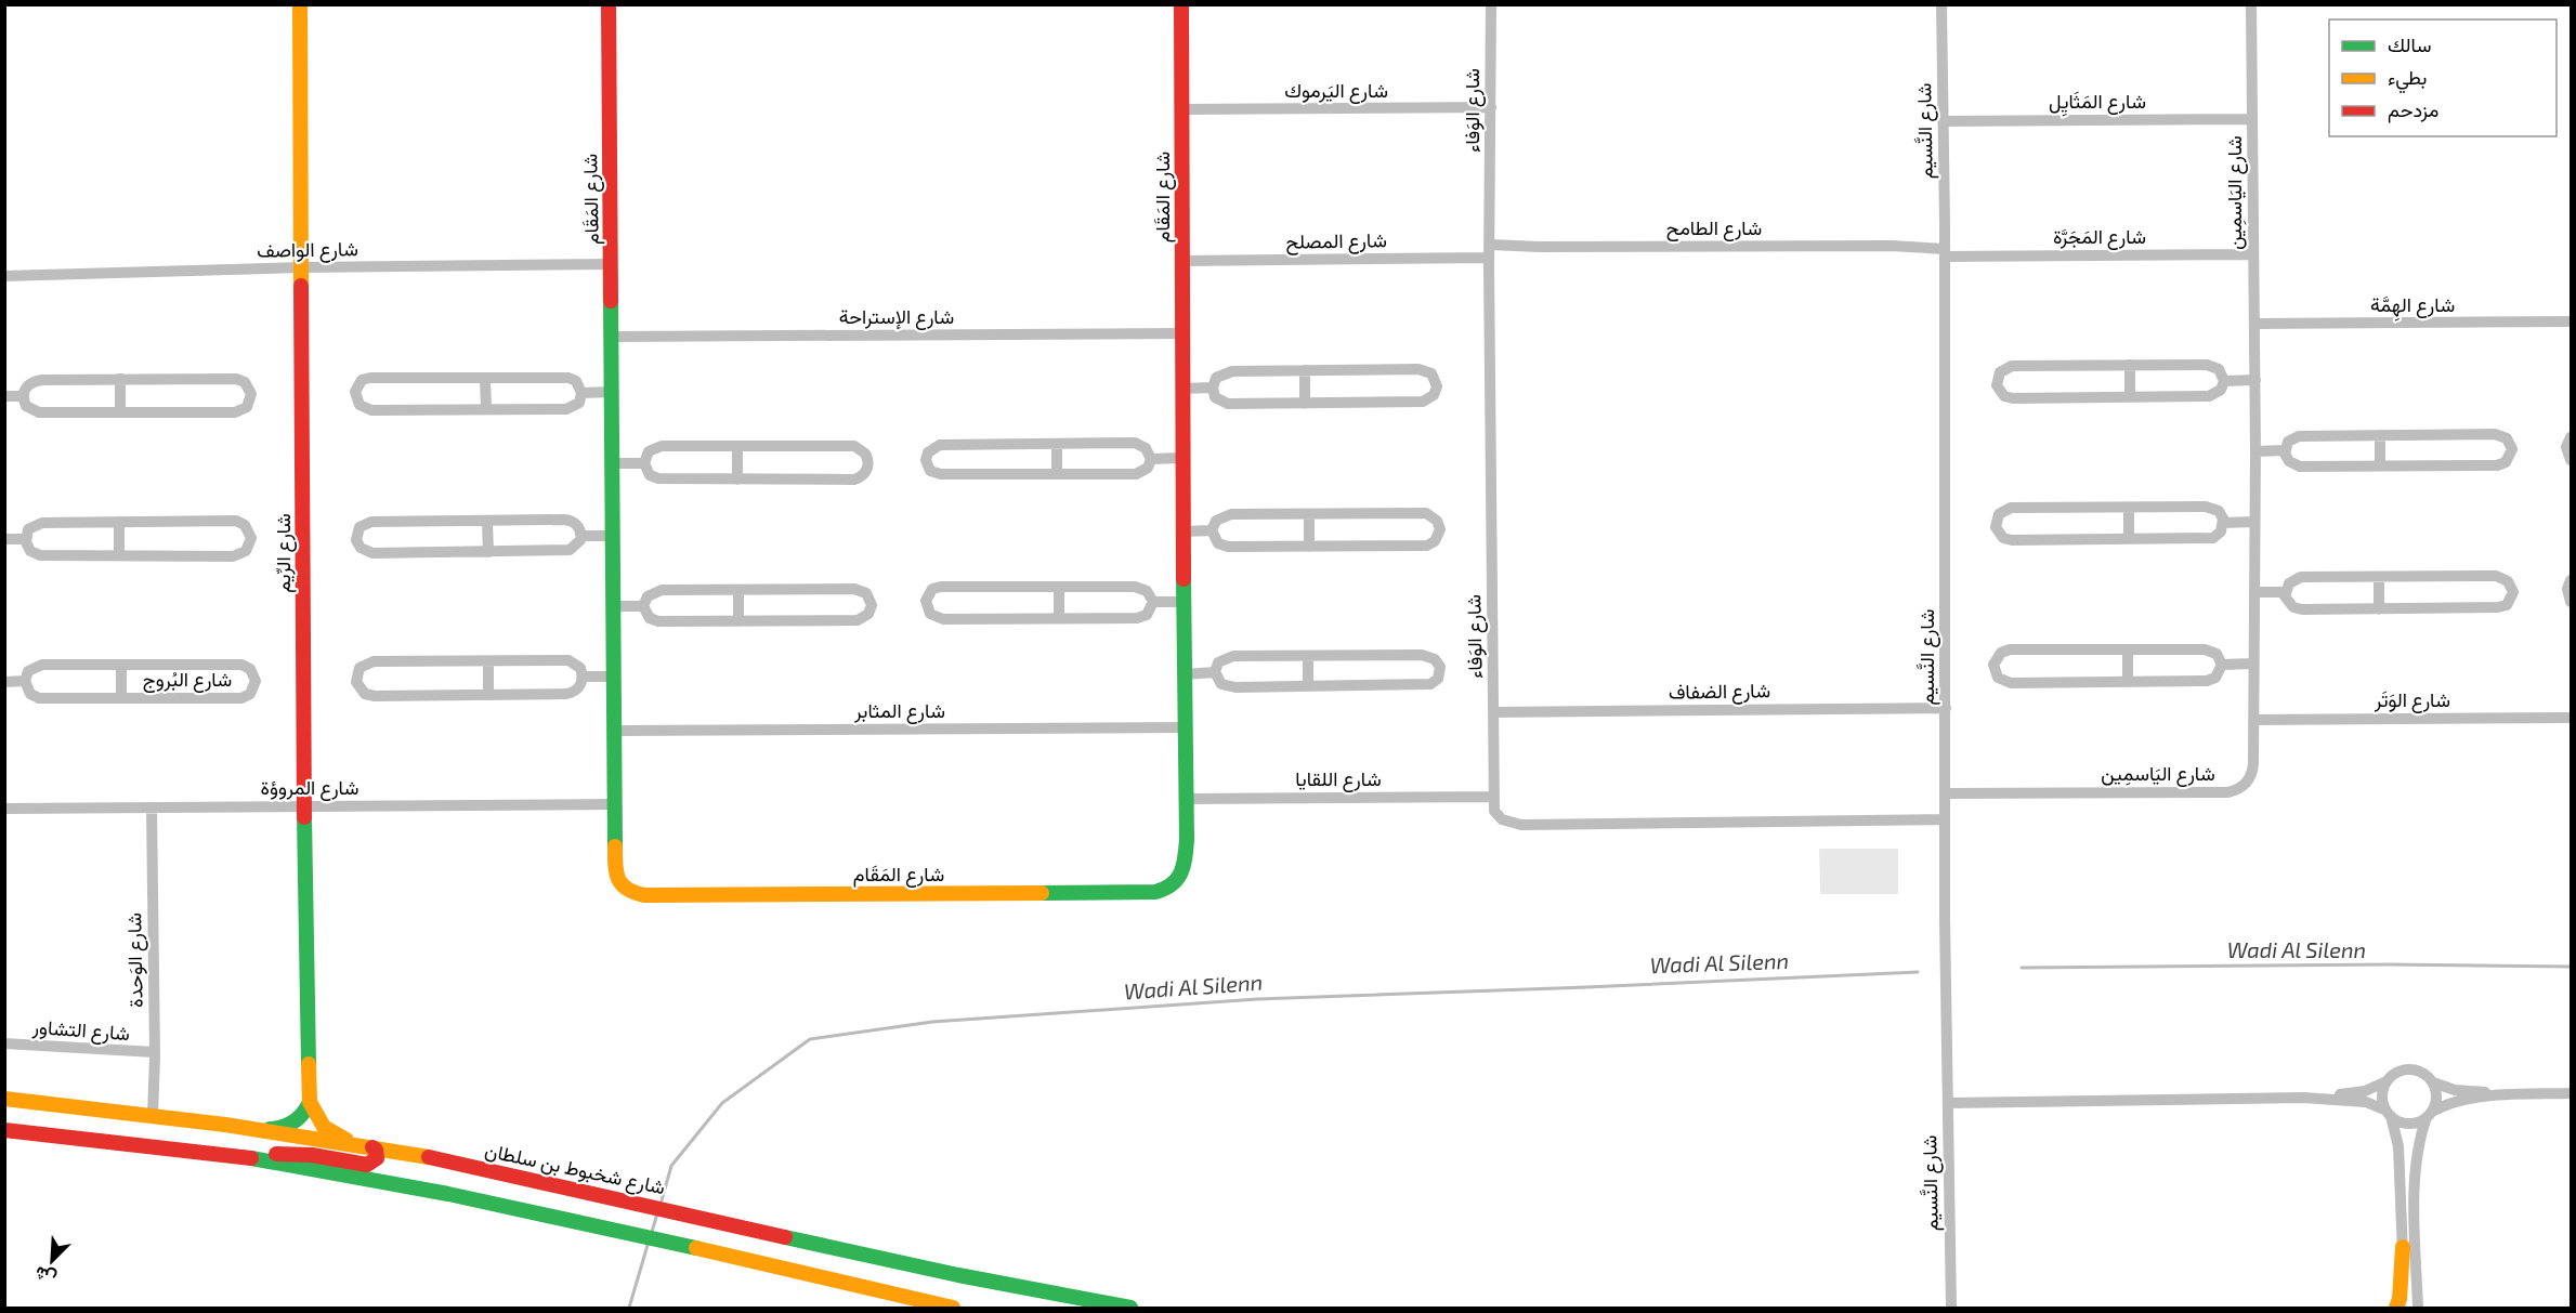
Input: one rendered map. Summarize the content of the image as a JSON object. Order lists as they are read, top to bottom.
{
  "streets": {
    "street": [
      "شارع اليَرموك",
      "شارع المَثَايِل",
      "شارع الوَفاء",
      "شارع النَّسيم",
      "شارع اليَاسمِين",
      "شارع المَقَام",
      "شارع الطامح",
      "شارع المَجَرَّة",
      "شارع المصلح",
      "شارع الواصف",
      "شارع الهِمَّة",
      "شارع الإستراحة",
      "شارع الرِّيم",
      "شارع البُروج",
      "شارع الضفاف",
      "شارع الوَتَر",
      "شارع المثابر",
      "شارع اللقايا",
      "شارع المروؤة",
      "شارع الوَحدة",
      "شارع التشاور",
      "شارع شخبوط بن سلطان"
    ]
  },
  "crossings": [
    ["شارع اليَرموك", "شارع الوَفاء"],
    ["شارع اليَرموك", "شارع المَقَام"],
    ["شارع المَثَايِل", "شارع النَّسيم"],
    ["شارع المَثَايِل", "شارع اليَاسمِين"],
    ["شارع الوَفاء", "شارع الطامح"],
    ["شارع الوَفاء", "شارع المصلح"],
    ["شارع الوَفاء", "شارع الضفاف"],
    ["شارع الوَفاء", "شارع اللقايا"],
    ["شارع النَّسيم", "شارع اليَاسمِين"],
    ["شارع النَّسيم", "شارع الطامح"],
    ["شارع النَّسيم", "شارع المَجَرَّة"],
    ["شارع النَّسيم", "شارع الضفاف"],
    ["شارع اليَاسمِين", "شارع المَجَرَّة"],
    ["شارع اليَاسمِين", "شارع الهِمَّة"],
    ["شارع اليَاسمِين", "شارع الوَتَر"],
    ["شارع المَقَام", "شارع المصلح"],
    ["شارع المَقَام", "شارع الواصف"],
    ["شارع المَقَام", "شارع الإستراحة"],
    ["شارع المَقَام", "شارع المثابر"],
    ["شارع المَقَام", "شارع اللقايا"],
    ["شارع المَقَام", "شارع المروؤة"],
    ["شارع الطامح", "شارع المَجَرَّة"],
    ["شارع الطامح", "شارع المصلح"],
    ["شارع الواصف", "شارع الرِّيم"],
    ["شارع الرِّيم", "شارع المروؤة"],
    ["شارع المروؤة", "شارع الوَحدة"],
    ["شارع الوَحدة", "شارع التشاور"],
    ["شارع الوَحدة", "شارع شخبوط بن سلطان"]
  ],
  "water": ["Wadi Al Silenn"],
  "legend": ["سالك", "بطيء", "مزدحم"],
  "north": "bottom left"
}
